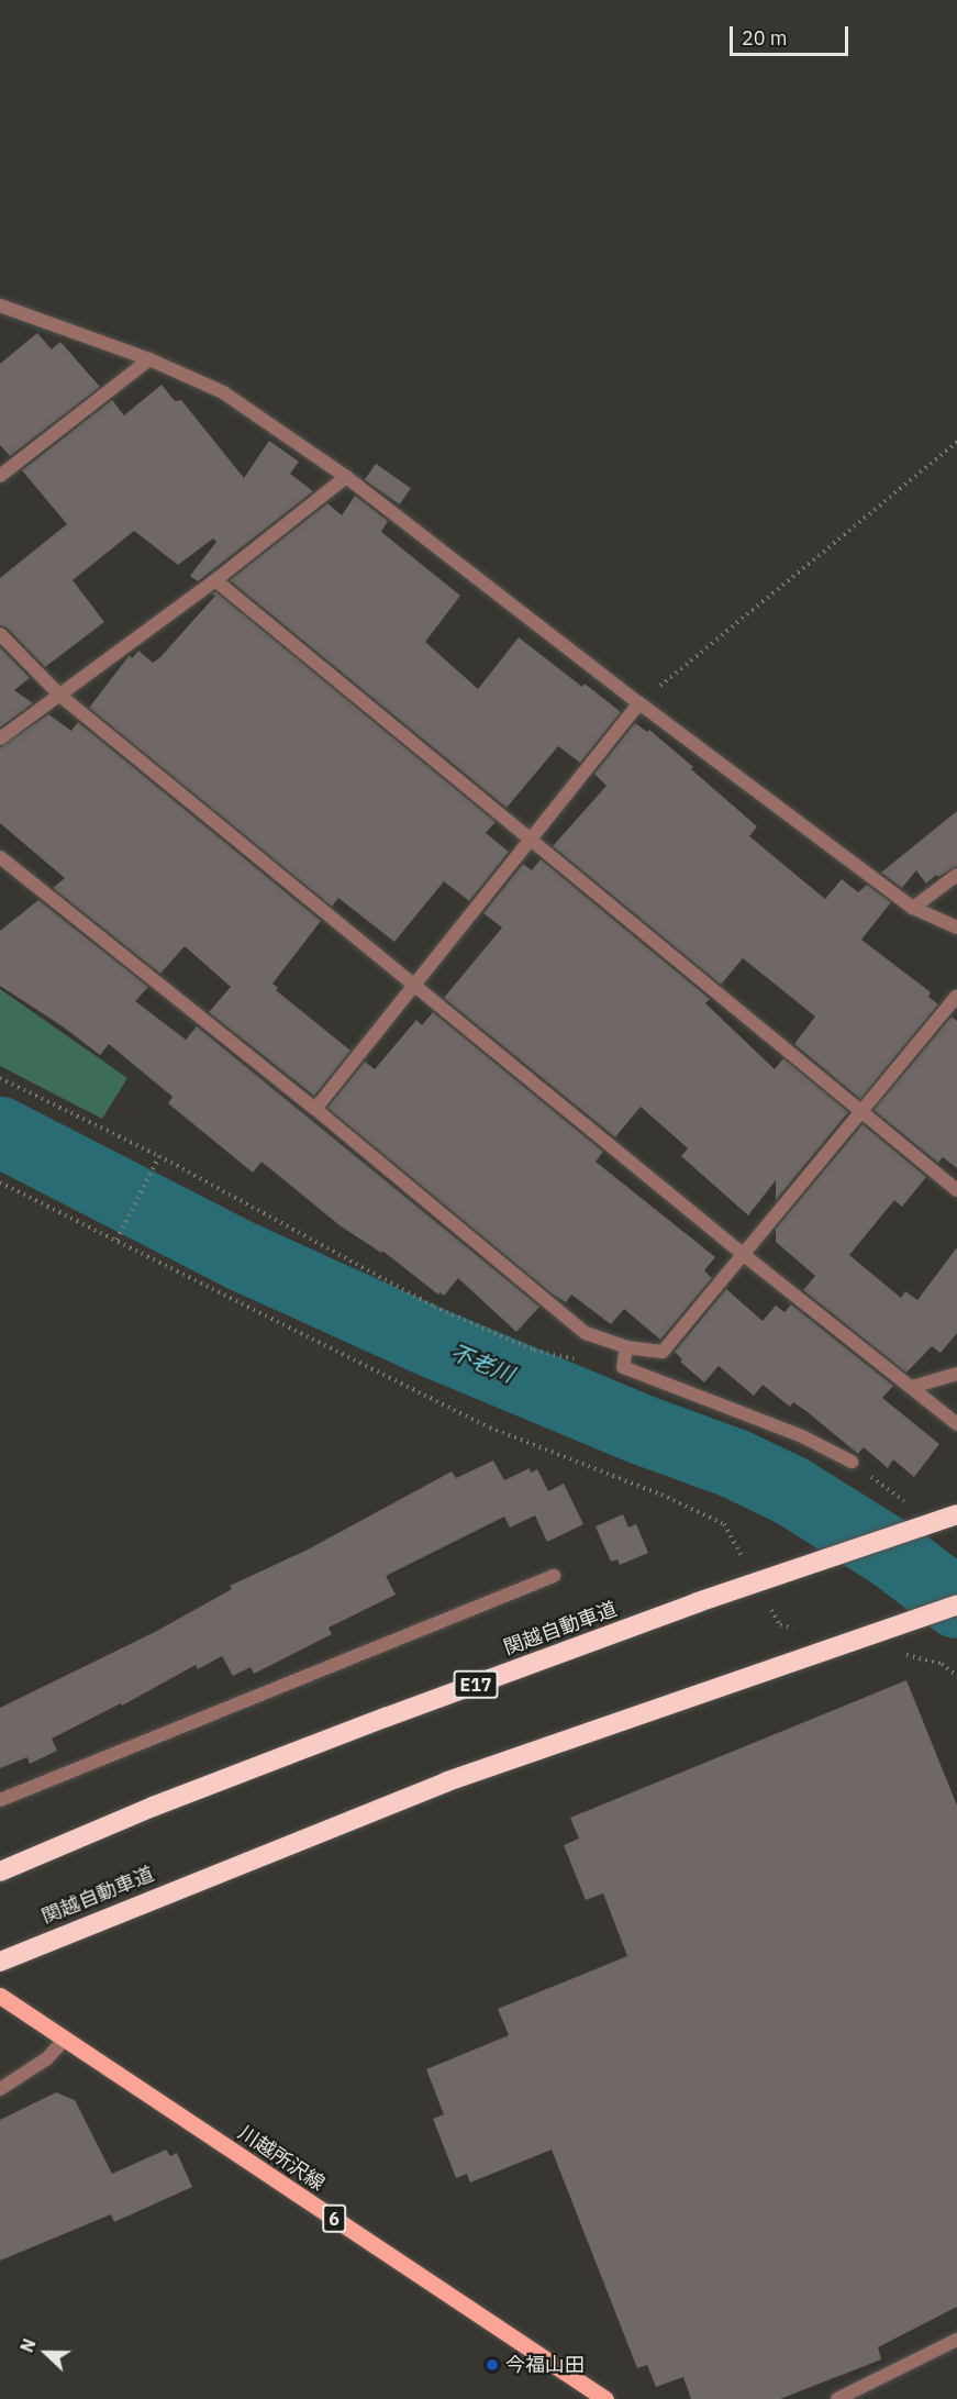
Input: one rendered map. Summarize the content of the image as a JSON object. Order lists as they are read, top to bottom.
{
  "streets": {
    "highway": ["関越自動車道", "E17"],
    "main road": ["川越所沢線", "6"]
  },
  "water": ["不老川"],
  "places": ["今福山田"],
  "scale_bar": "20 m",
  "north": "left"
}
